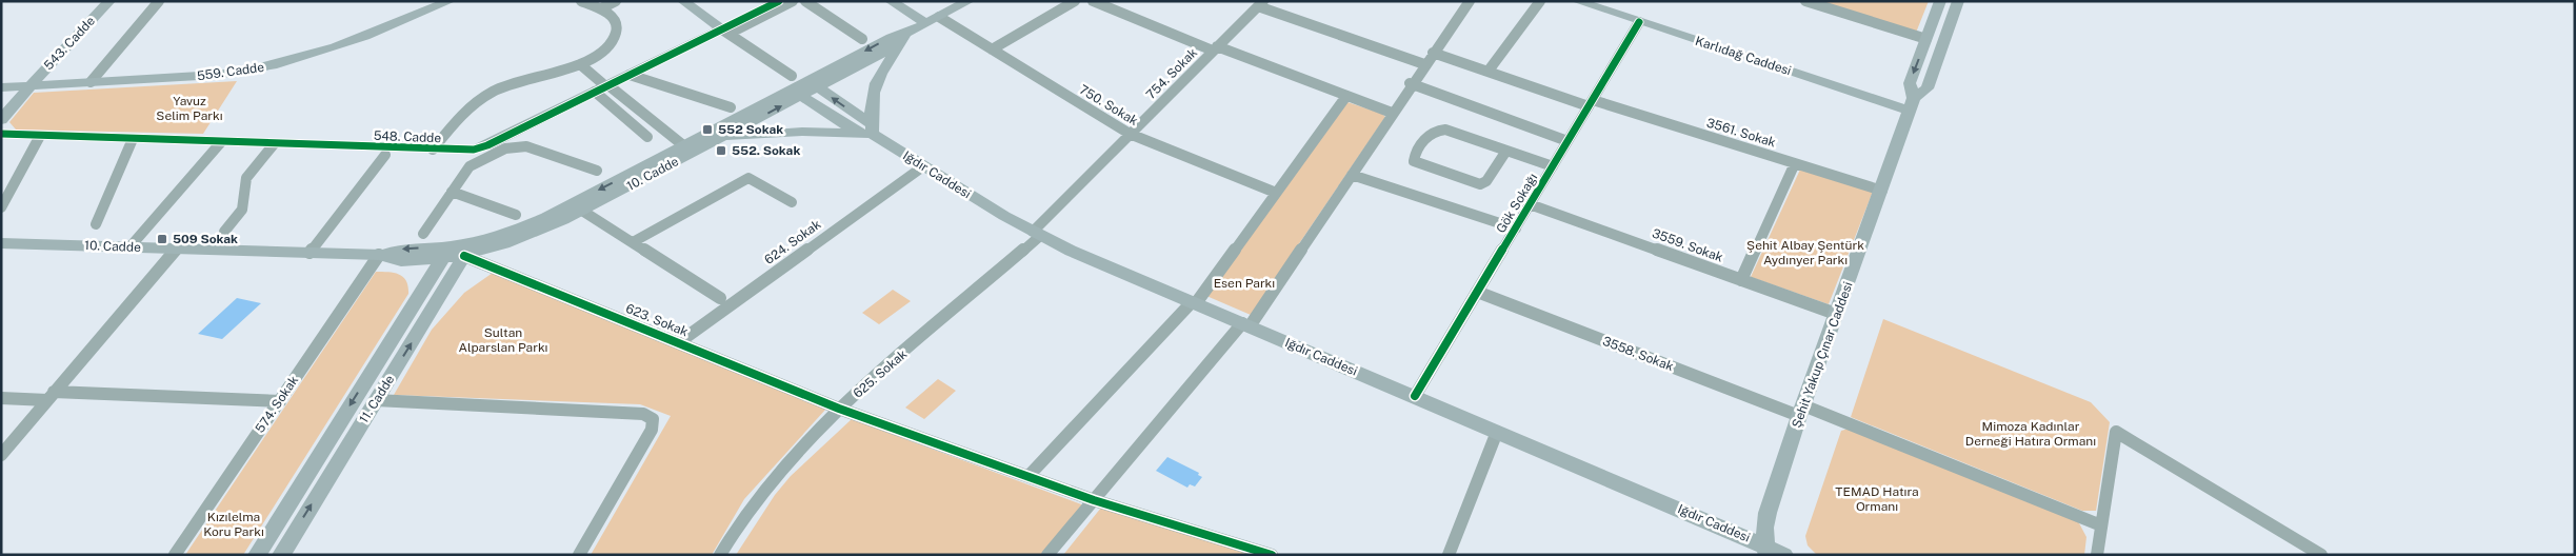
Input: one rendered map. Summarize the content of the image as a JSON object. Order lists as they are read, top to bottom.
{
  "streets": {
    "main road": [
      "543. Cadde",
      "Karlıdağ Caddesi",
      "559. Cadde",
      "548. Cadde",
      "10. Cadde",
      "Iğdır Caddesi",
      "Şehit Yakup Çınar Caddesi",
      "11. Cadde"
    ],
    "street": [
      "754. Sokak",
      "750. Sokak",
      "3561. Sokak",
      "Gök Sokağı",
      "624. Sokak",
      "3559. Sokak",
      "623. Sokak",
      "3558. Sokak",
      "625. Sokak",
      "574. Sokak"
    ]
  },
  "crossings": [
    ["543. Cadde", "559. Cadde"],
    ["Karlıdağ Caddesi", "Gök Sokağı"],
    ["Karlıdağ Caddesi", "Şehit Yakup Çınar Caddesi"],
    ["754. Sokak", "750. Sokak"],
    ["754. Sokak", "Iğdır Caddesi"],
    ["754. Sokak", "625. Sokak"],
    ["750. Sokak", "10. Cadde"],
    ["3561. Sokak", "Gök Sokağı"],
    ["3561. Sokak", "Şehit Yakup Çınar Caddesi"],
    ["10. Cadde", "Iğdır Caddesi"],
    ["10. Cadde", "623. Sokak"],
    ["10. Cadde", "11. Cadde"],
    ["10. Cadde", "574. Sokak"],
    ["Iğdır Caddesi", "Gök Sokağı"],
    ["Iğdır Caddesi", "624. Sokak"],
    ["Iğdır Caddesi", "Şehit Yakup Çınar Caddesi"],
    ["Iğdır Caddesi", "625. Sokak"],
    ["Gök Sokağı", "3559. Sokak"],
    ["Gök Sokağı", "3558. Sokak"],
    ["624. Sokak", "623. Sokak"],
    ["3559. Sokak", "Şehit Yakup Çınar Caddesi"],
    ["623. Sokak", "625. Sokak"],
    ["623. Sokak", "11. Cadde"],
    ["3558. Sokak", "Şehit Yakup Çınar Caddesi"]
  ],
  "parks": [
    "Yavuz Selim Parkı",
    "Şehit Albay Şentürk Aydınyer Parkı",
    "Esen Parkı",
    "Sultan Alparslan Parkı",
    "Mimoza Kadınlar Derneği Hatıra Ormanı",
    "TEMAD Hatıra Ormanı",
    "Kızılelma Koru Parkı"
  ],
  "places": {
    "transit": ["552 Sokak", "552. Sokak", "509 Sokak"]
  }
}
